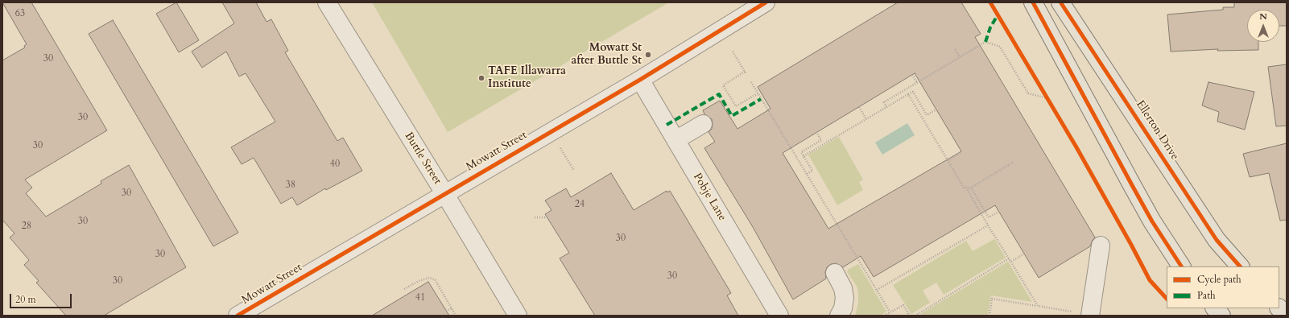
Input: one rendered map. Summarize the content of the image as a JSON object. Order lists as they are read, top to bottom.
{
  "streets": {
    "main road": ["Ellerton Drive"],
    "street": ["Mowatt Street", "Buttle Street", "Pobje Lane"]
  },
  "crossings": [
    ["Mowatt Street", "Buttle Street"],
    ["Mowatt Street", "Pobje Lane"]
  ],
  "places": ["Mowatt St after Buttle St", "TAFE Illawarra Institute"],
  "house_numbers": [
    "63",
    "30",
    "30",
    "30",
    "40",
    "38",
    "30",
    "24",
    "30",
    "28",
    "30",
    "30",
    "30",
    "30",
    "41"
  ],
  "legend": ["Cycle path", "Path"],
  "scale_bar": "20 m",
  "north": "top"
}
